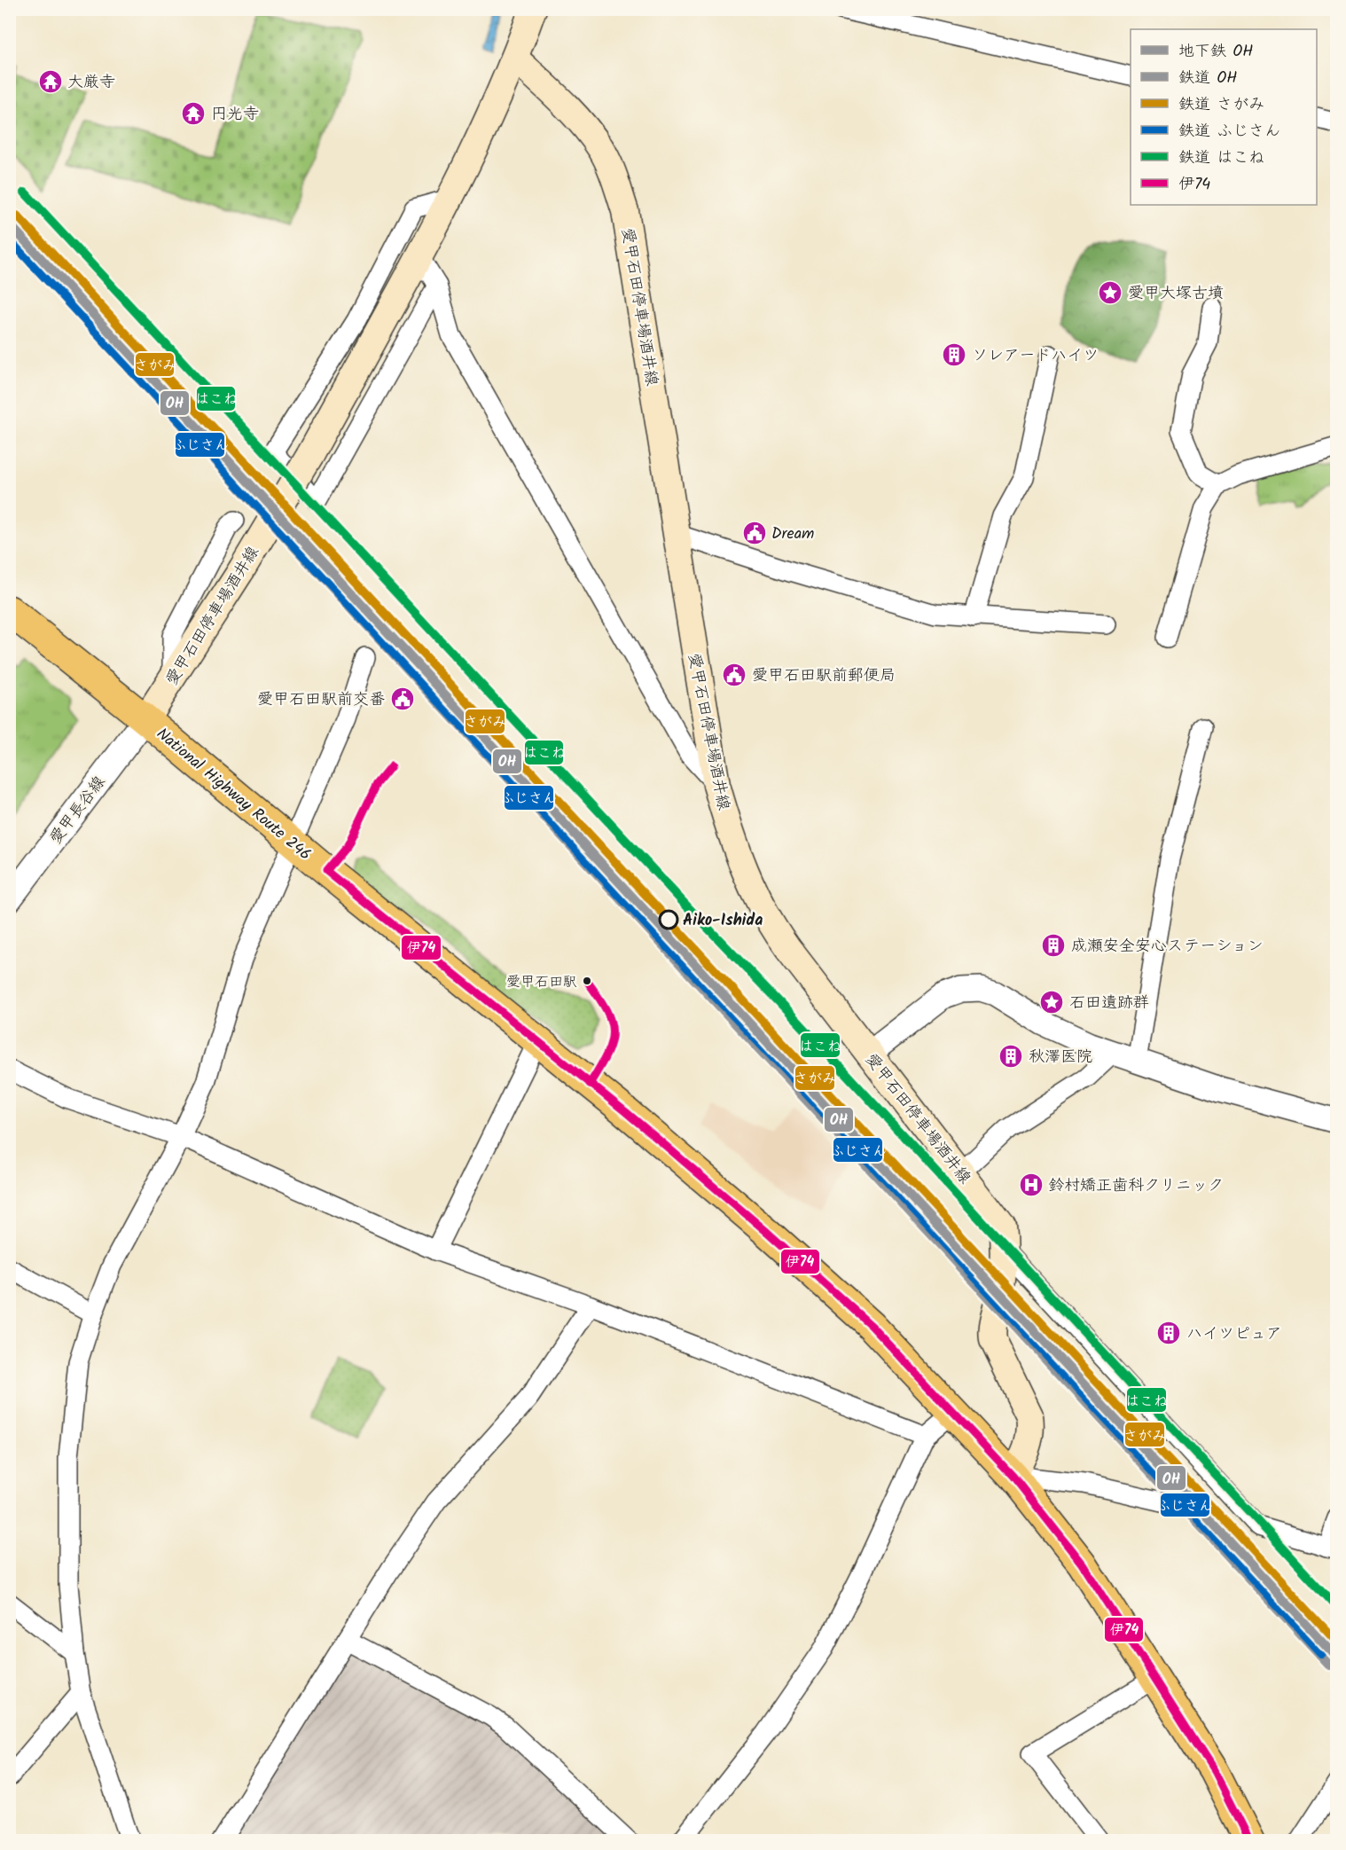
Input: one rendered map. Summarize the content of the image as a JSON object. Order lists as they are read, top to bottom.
{
  "streets": {
    "highway": ["National Highway Route 246"],
    "main road": ["愛甲石田停車場酒井線"],
    "street": ["愛甲長谷線"]
  },
  "crossings": [
    ["愛甲石田停車場酒井線", "National Highway Route 246"],
    ["愛甲石田停車場酒井線", "愛甲長谷線"],
    ["National Highway Route 246", "愛甲長谷線"]
  ],
  "places": {
    "temple": ["大厳寺", "円光寺"],
    "place": ["愛甲大塚古墳", "石田遺跡群"],
    "building": [
      "ソレアードハイツ",
      "成瀬安全安心ステーション",
      "秋澤医院",
      "ハイツピュア"
    ],
    "public building": ["Dream", "愛甲石田駅前郵便局", "愛甲石田駅前交番"],
    "other": ["Aiko-Ishida", "愛甲石田駅"],
    "hospital": ["鈴村矯正歯科クリニック"]
  },
  "lines": [
    "rail line はこね",
    "rail line さがみ",
    "metro line OH",
    "rail line OH",
    "rail line ふじさん",
    "transit line 伊74"
  ],
  "legend": [
    "地下鉄 OH",
    "鉄道 OH",
    "鉄道 さがみ",
    "鉄道 ふじさん",
    "鉄道 はこね",
    "伊74"
  ]
}
